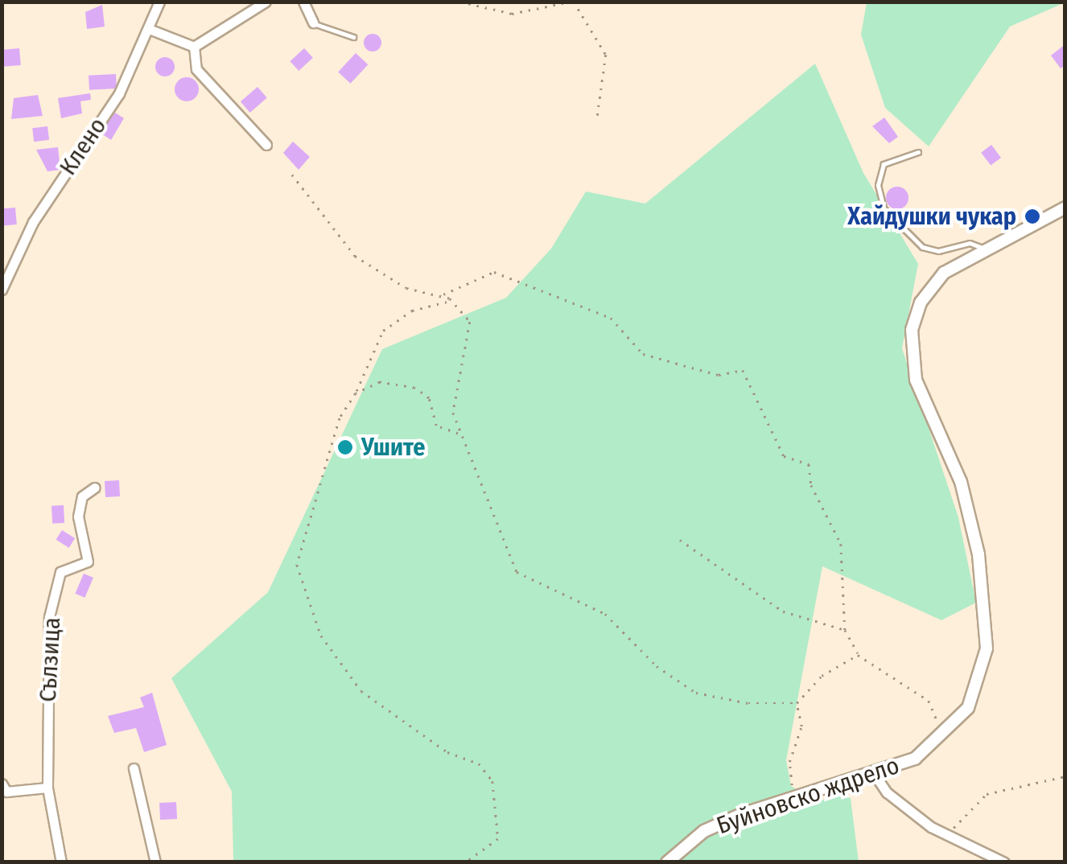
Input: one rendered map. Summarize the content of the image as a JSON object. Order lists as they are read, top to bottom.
{
  "streets": {
    "street": ["Клено", "Сълзица", "Буйновско ждрело"]
  },
  "places": ["Хайдушки чукар", "Ушите"]
}
